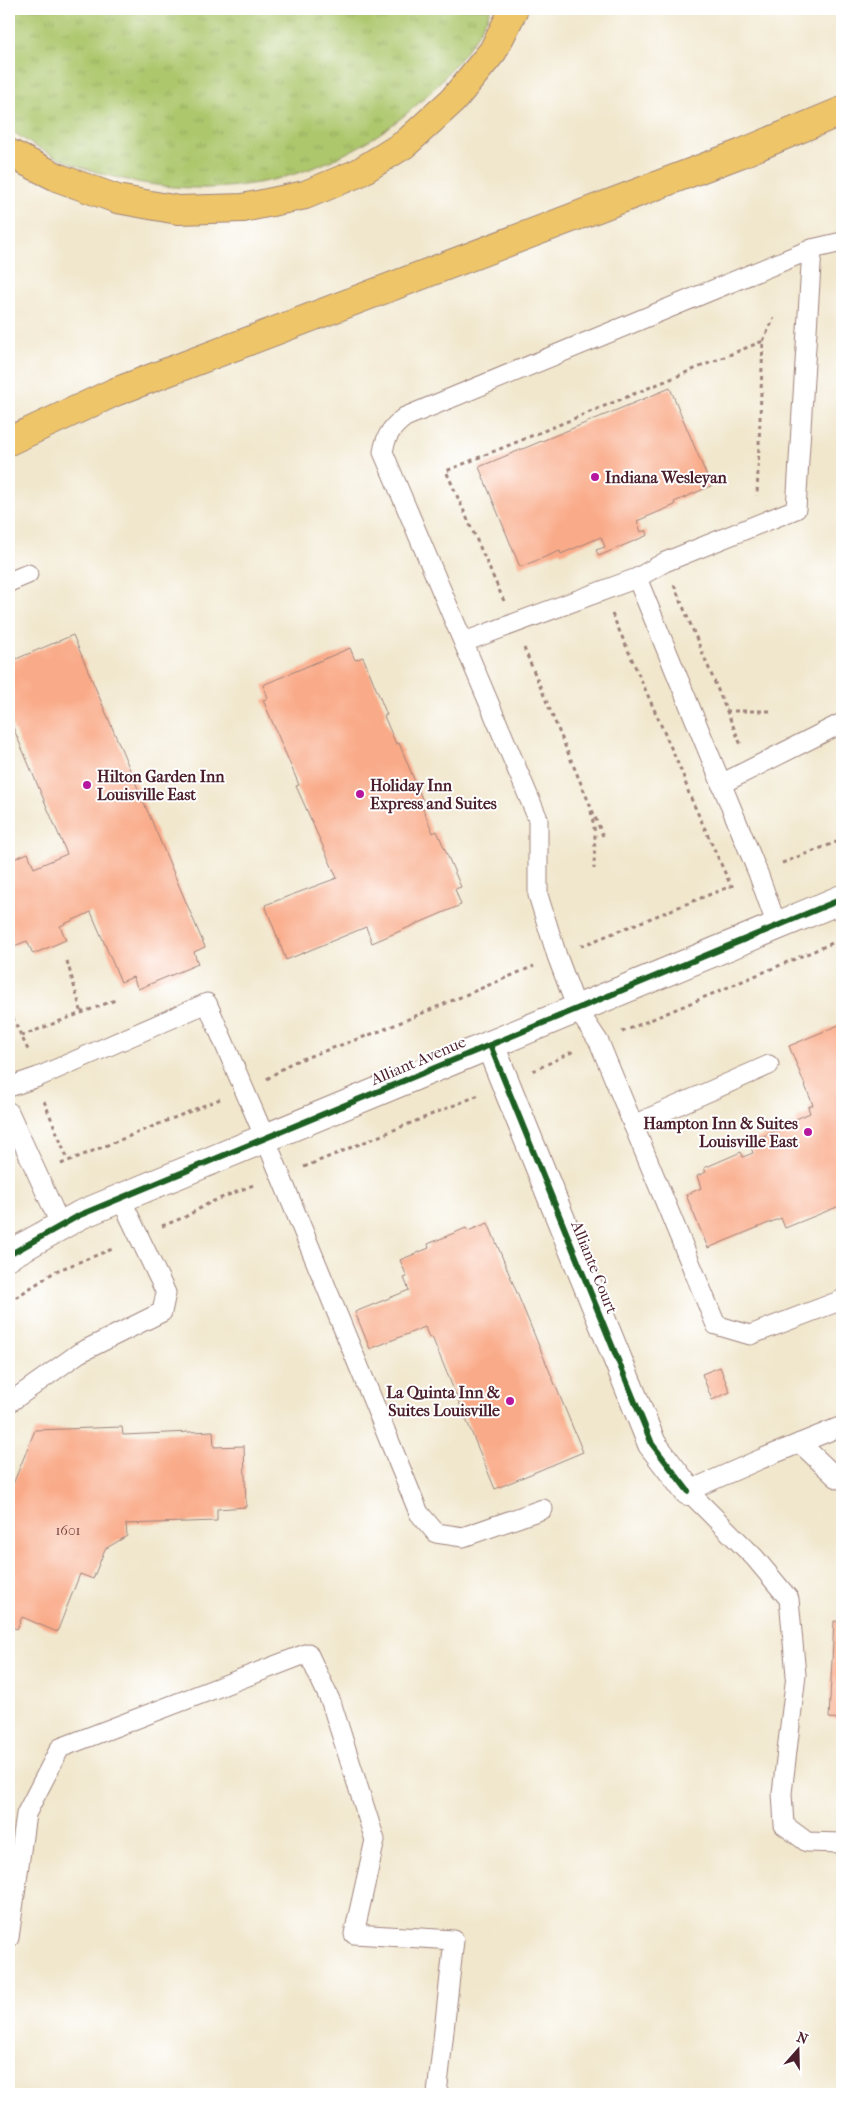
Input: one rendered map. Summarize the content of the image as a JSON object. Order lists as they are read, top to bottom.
{
  "streets": {
    "street": ["Alliant Avenue", "Alliante Court"]
  },
  "crossings": [
    ["Alliant Avenue", "Alliante Court"]
  ],
  "places": [
    "Indiana Wesleyan",
    "Hilton Garden Inn Louisville East",
    "Holiday Inn Express and Suites",
    "Hampton Inn & Suites Louisville East",
    "La Quinta Inn & Suites Louisville"
  ],
  "house_numbers": ["1601"],
  "north": "top"
}
